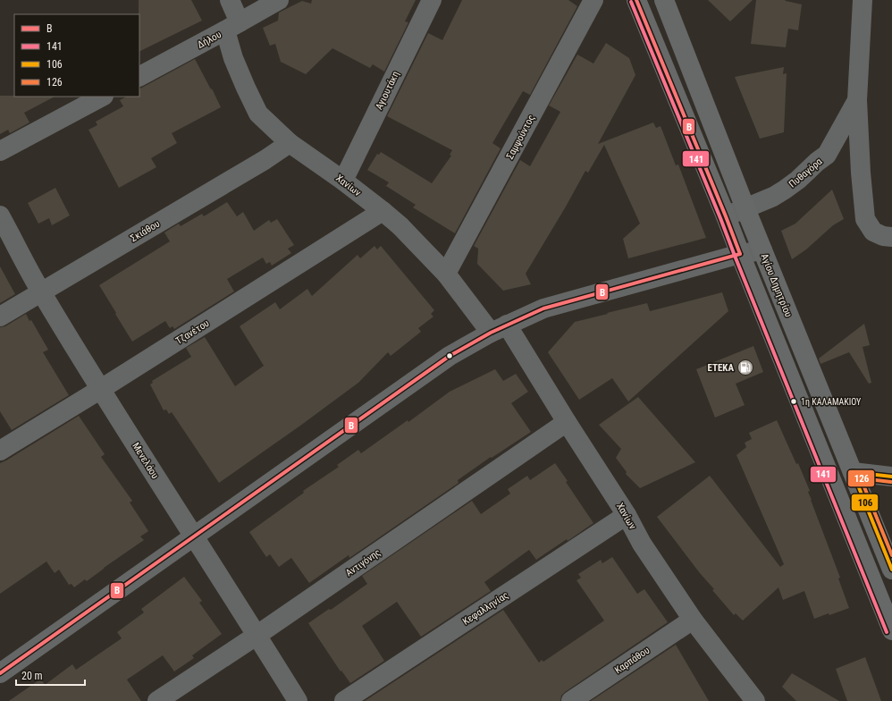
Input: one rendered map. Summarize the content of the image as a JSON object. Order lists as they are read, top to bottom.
{
  "streets": {
    "main road": ["Αγίου Δημητρίου"],
    "street": [
      "Δήλου",
      "Αγιουτάκη",
      "Σαμψούντος",
      "Πυθαγόρα",
      "Χανίων",
      "Σκιάθου",
      "Τζανέτου",
      "Μενελάου",
      "Αντιγόνης",
      "Κεφαλληνίας",
      "Καρπάθου"
    ]
  },
  "crossings": [
    ["Δήλου", "Χανίων"],
    ["Αγιουτάκη", "Χανίων"],
    ["Σαμψούντος", "Χανίων"],
    ["Πυθαγόρα", "Αγίου Δημητρίου"],
    ["Χανίων", "Σκιάθου"],
    ["Χανίων", "Τζανέτου"],
    ["Χανίων", "Αντιγόνης"],
    ["Χανίων", "Κεφαλληνίας"],
    ["Χανίων", "Καρπάθου"],
    ["Σκιάθου", "Μενελάου"],
    ["Τζανέτου", "Μενελάου"],
    ["Μενελάου", "Αντιγόνης"]
  ],
  "places": {
    "fuel station": ["ΕΤΕΚΑ"],
    "other": ["1η ΚΑΛΑΜΑΚΙΟΥ"]
  },
  "lines": [
    "transit line Β",
    "transit line 141",
    "transit line 106",
    "transit line 126"
  ],
  "legend": [
    "Β",
    "141",
    "106",
    "126"
  ],
  "scale_bar": "20 m"
}
